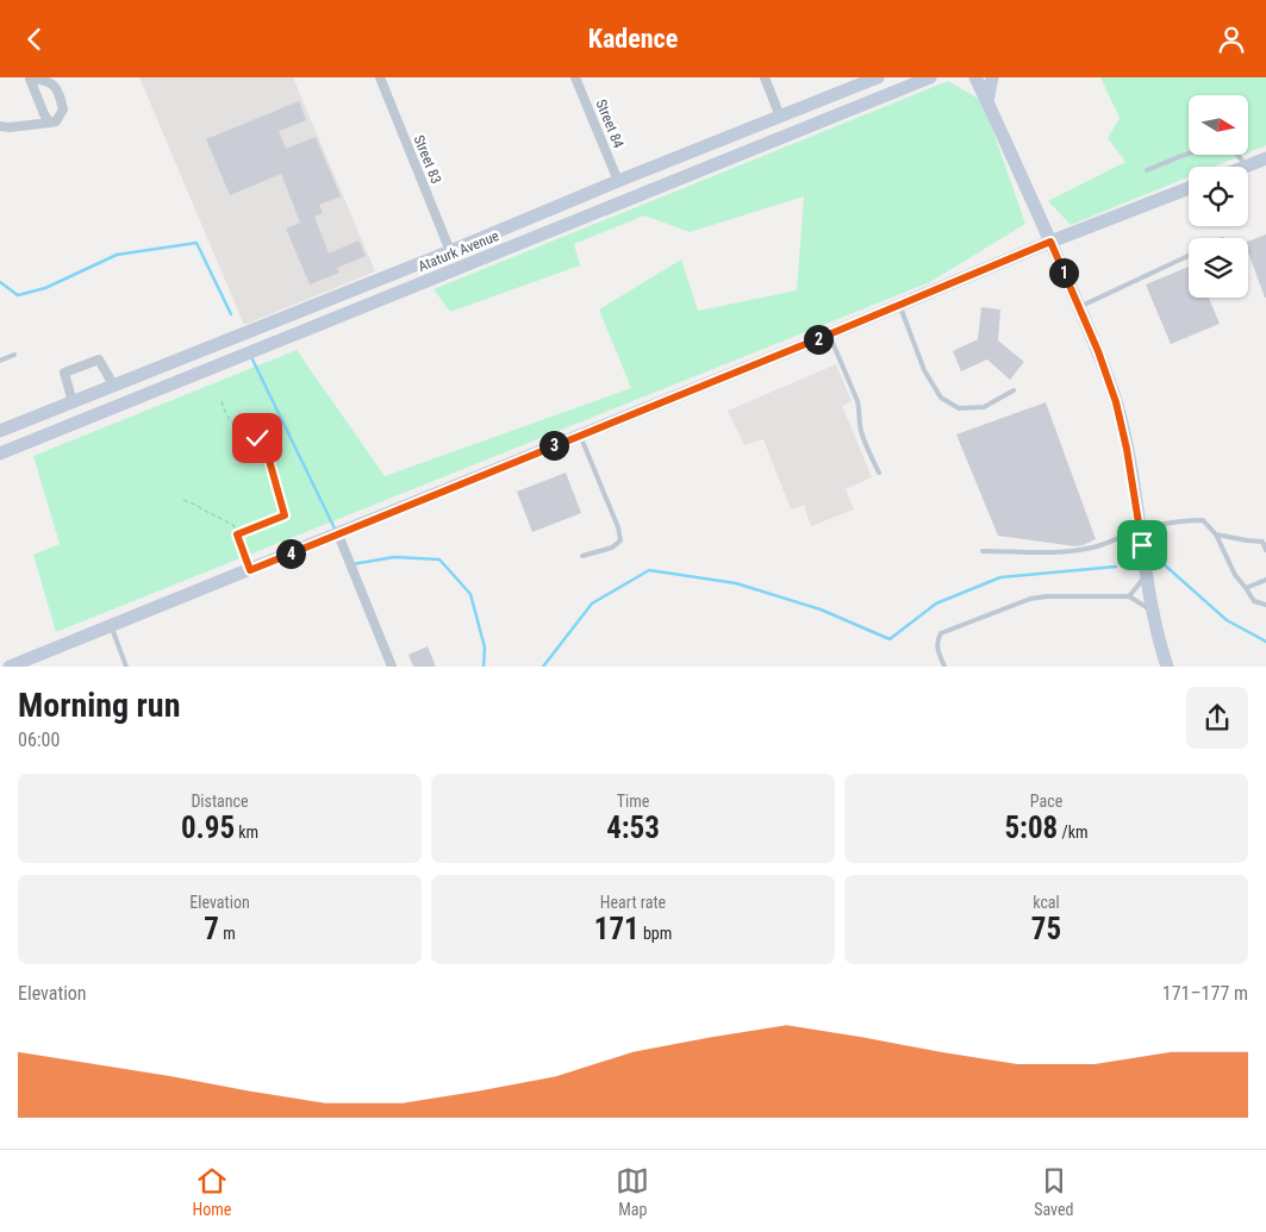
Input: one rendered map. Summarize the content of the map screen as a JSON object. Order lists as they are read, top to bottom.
{
  "streets": {
    "street": ["Street 84", "Street 83", "Ataturk Avenue"]
  },
  "crossings": [
    ["Street 84", "Ataturk Avenue"],
    ["Street 83", "Ataturk Avenue"]
  ],
  "north": "right",
  "page": {
    "header": "Kadence",
    "pins": [
      "1",
      "2",
      "3",
      "4"
    ],
    "heading": ["Morning run", "06:00"],
    "stats": [
      ["Distance", "0.95 km"],
      ["Time", "4:53"],
      ["Pace", "5:08 /km"],
      ["Elevation", "7 m"],
      ["Heart rate", "171 bpm"],
      ["kcal", "75"]
    ],
    "chart": ["Elevation", "171–177 m"],
    "tabs": ["Home", "Map", "Saved"]
  }
}
